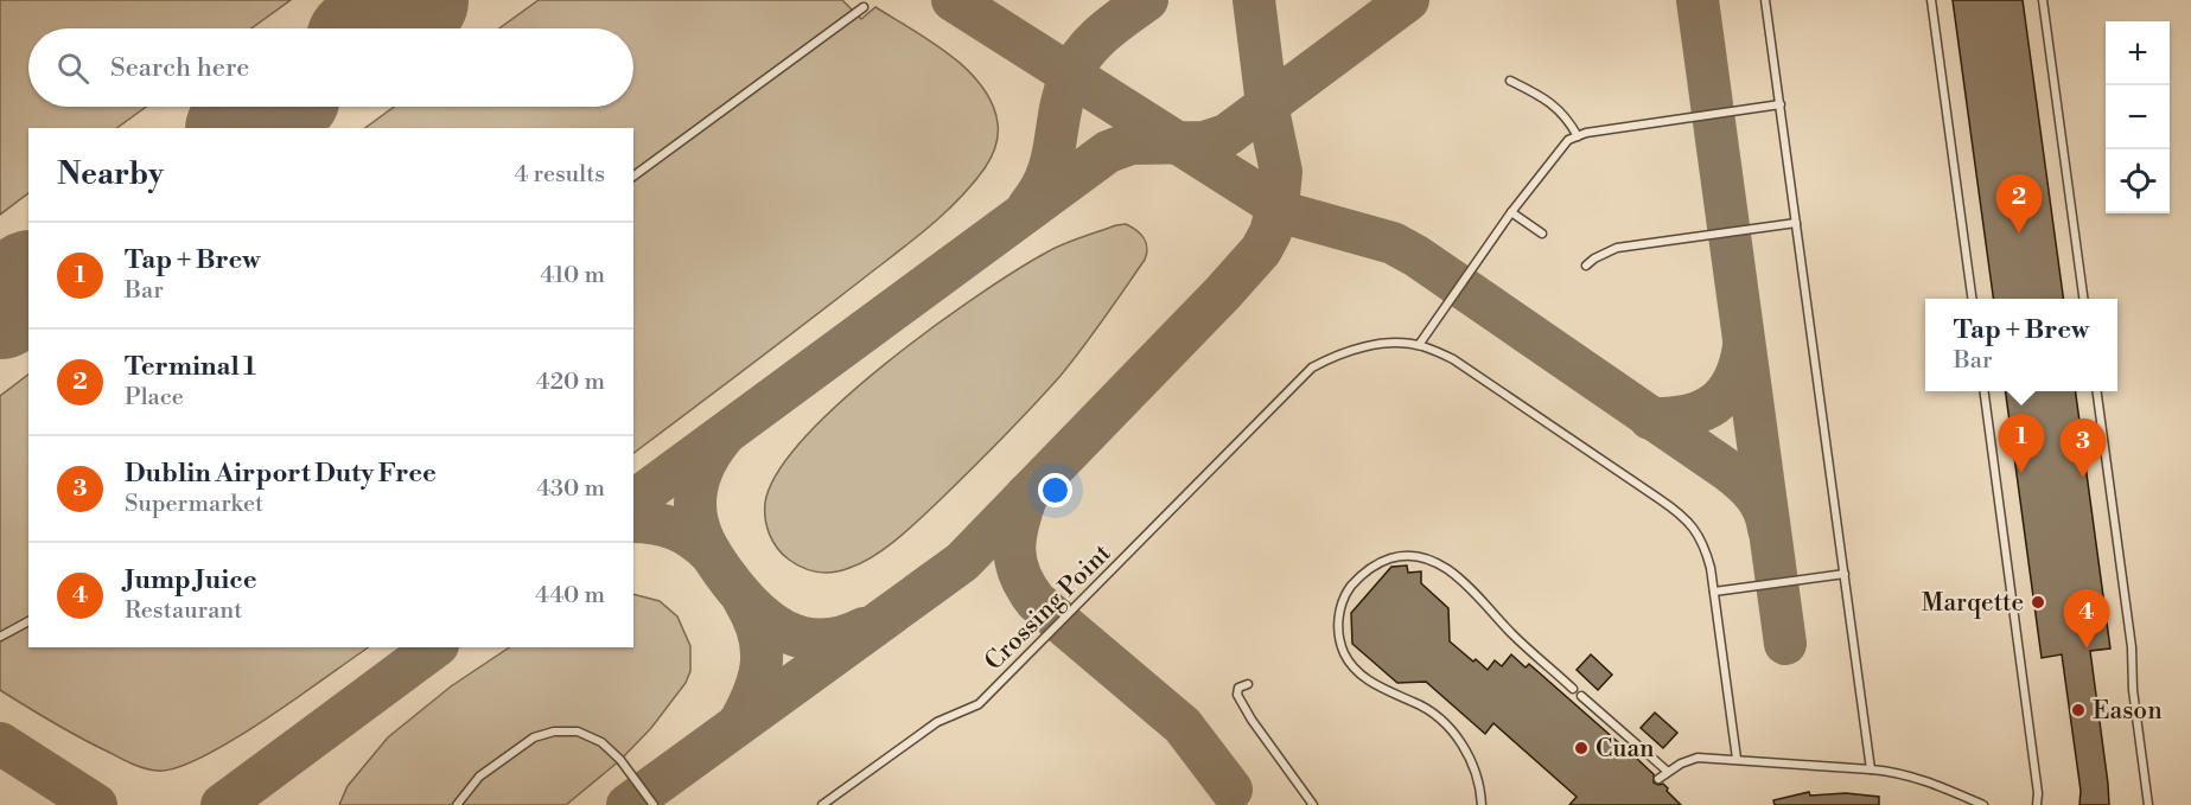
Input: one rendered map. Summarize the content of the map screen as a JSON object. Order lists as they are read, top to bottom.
{
  "streets": {
    "lane": ["Crossing Point"]
  },
  "places": ["Marqette", "Eason", "Cuan"],
  "page": {
    "map_buttons": ["+", "−"],
    "search": "Search here",
    "heading": ["Nearby", "4 results"],
    "pins": [
      "2",
      "1",
      "3",
      "4"
    ],
    "list": [
      {
        "mark": "1",
        "name": "Tap + Brew",
        "note": "Bar",
        "value": "410 m"
      },
      {
        "mark": "2",
        "name": "Terminal 1",
        "note": "Place",
        "value": "420 m"
      },
      {
        "mark": "3",
        "name": "Dublin Airport Duty Free",
        "note": "Supermarket",
        "value": "430 m"
      },
      {
        "mark": "4",
        "name": "Jump Juice",
        "note": "Restaurant",
        "value": "440 m"
      }
    ],
    "popup": ["Tap + Brew", "Bar"]
  }
}
